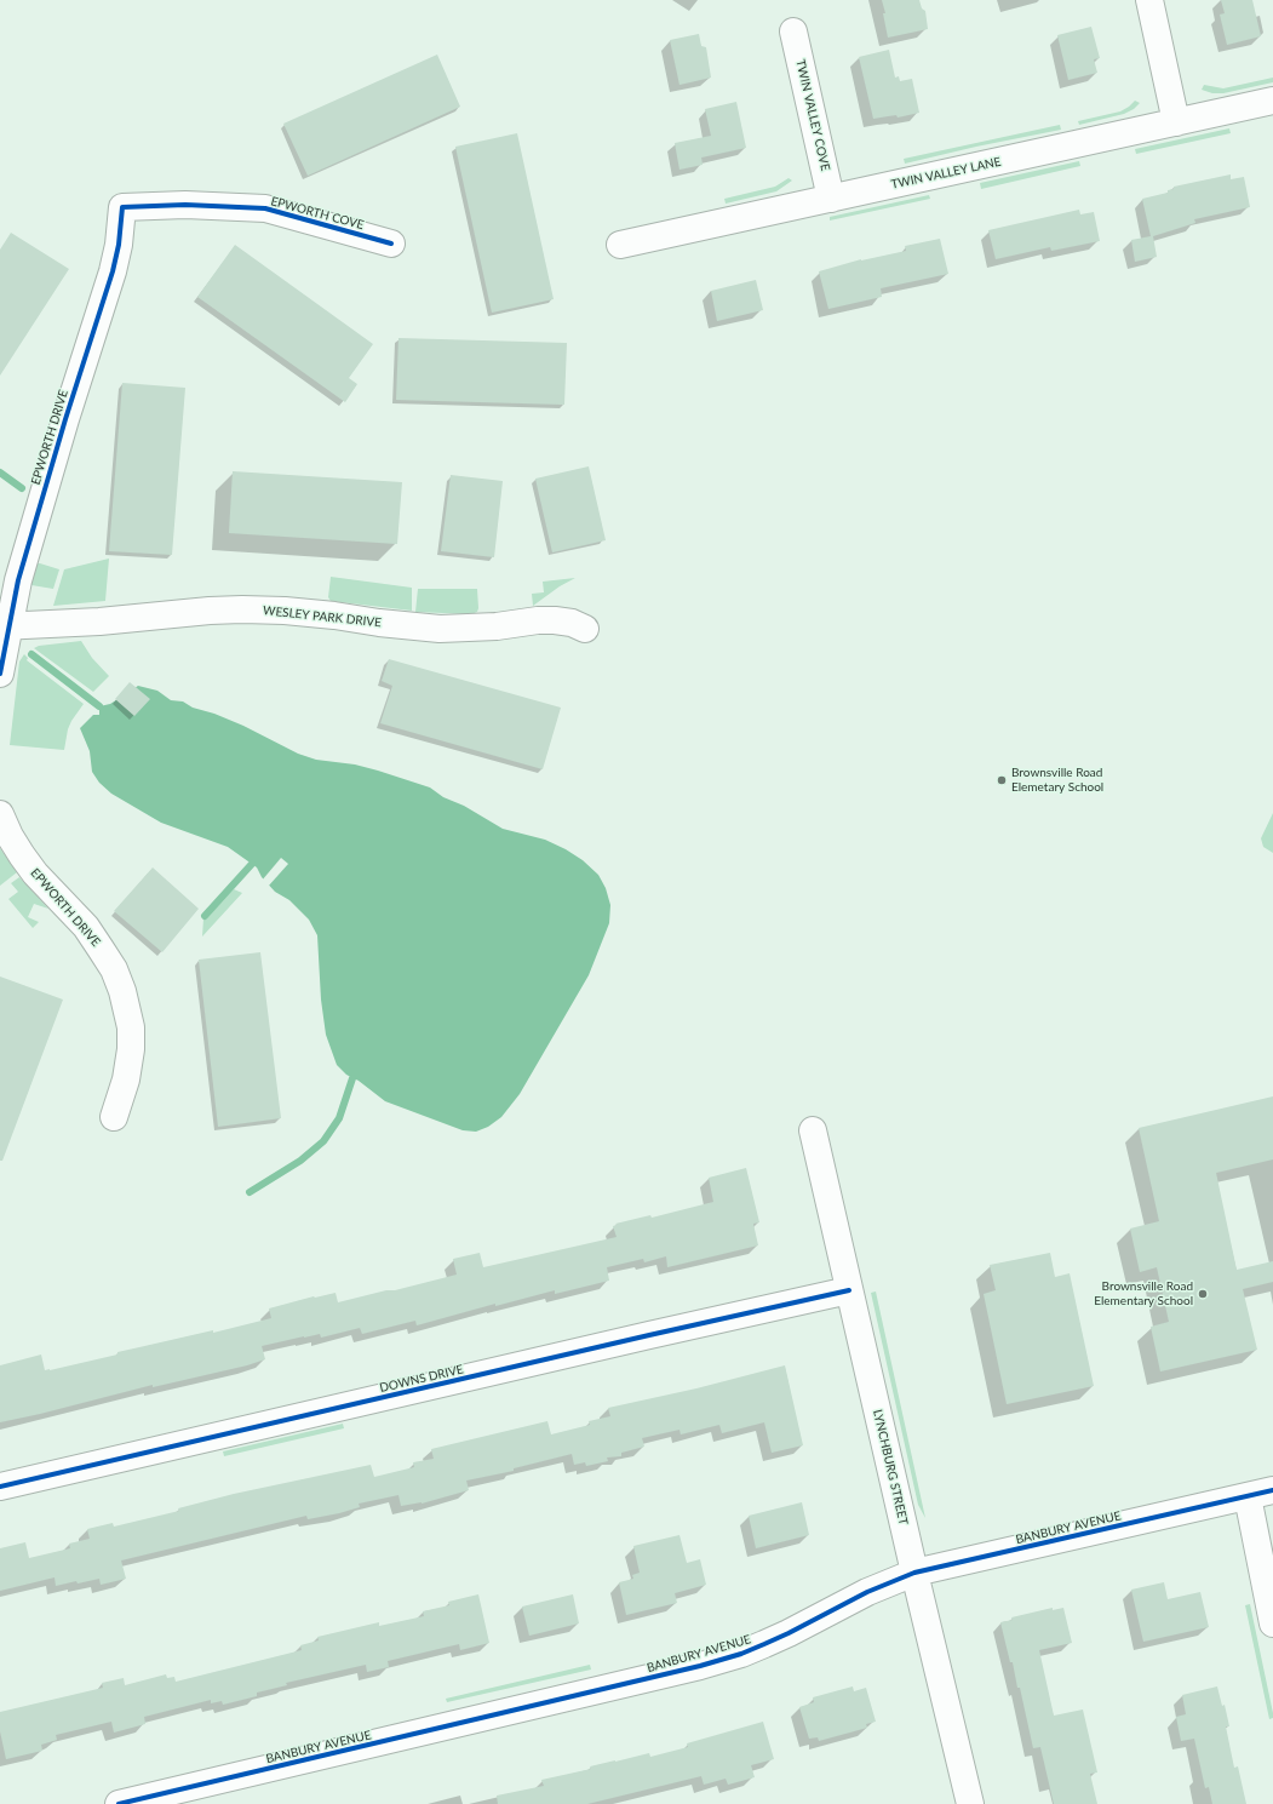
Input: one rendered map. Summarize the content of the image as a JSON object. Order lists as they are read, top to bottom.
{
  "streets": {
    "street": [
      "TWIN VALLEY COVE",
      "TWIN VALLEY LANE",
      "EPWORTH COVE",
      "EPWORTH DRIVE",
      "WESLEY PARK DRIVE",
      "DOWNS DRIVE",
      "LYNCHBURG STREET",
      "BANBURY AVENUE"
    ]
  },
  "crossings": [
    ["TWIN VALLEY COVE", "TWIN VALLEY LANE"],
    ["EPWORTH COVE", "EPWORTH DRIVE"],
    ["EPWORTH DRIVE", "WESLEY PARK DRIVE"],
    ["DOWNS DRIVE", "LYNCHBURG STREET"],
    ["LYNCHBURG STREET", "BANBURY AVENUE"]
  ],
  "places": ["Brownsville Road Elemetary School", "Brownsville Road Elementary School"]
}
